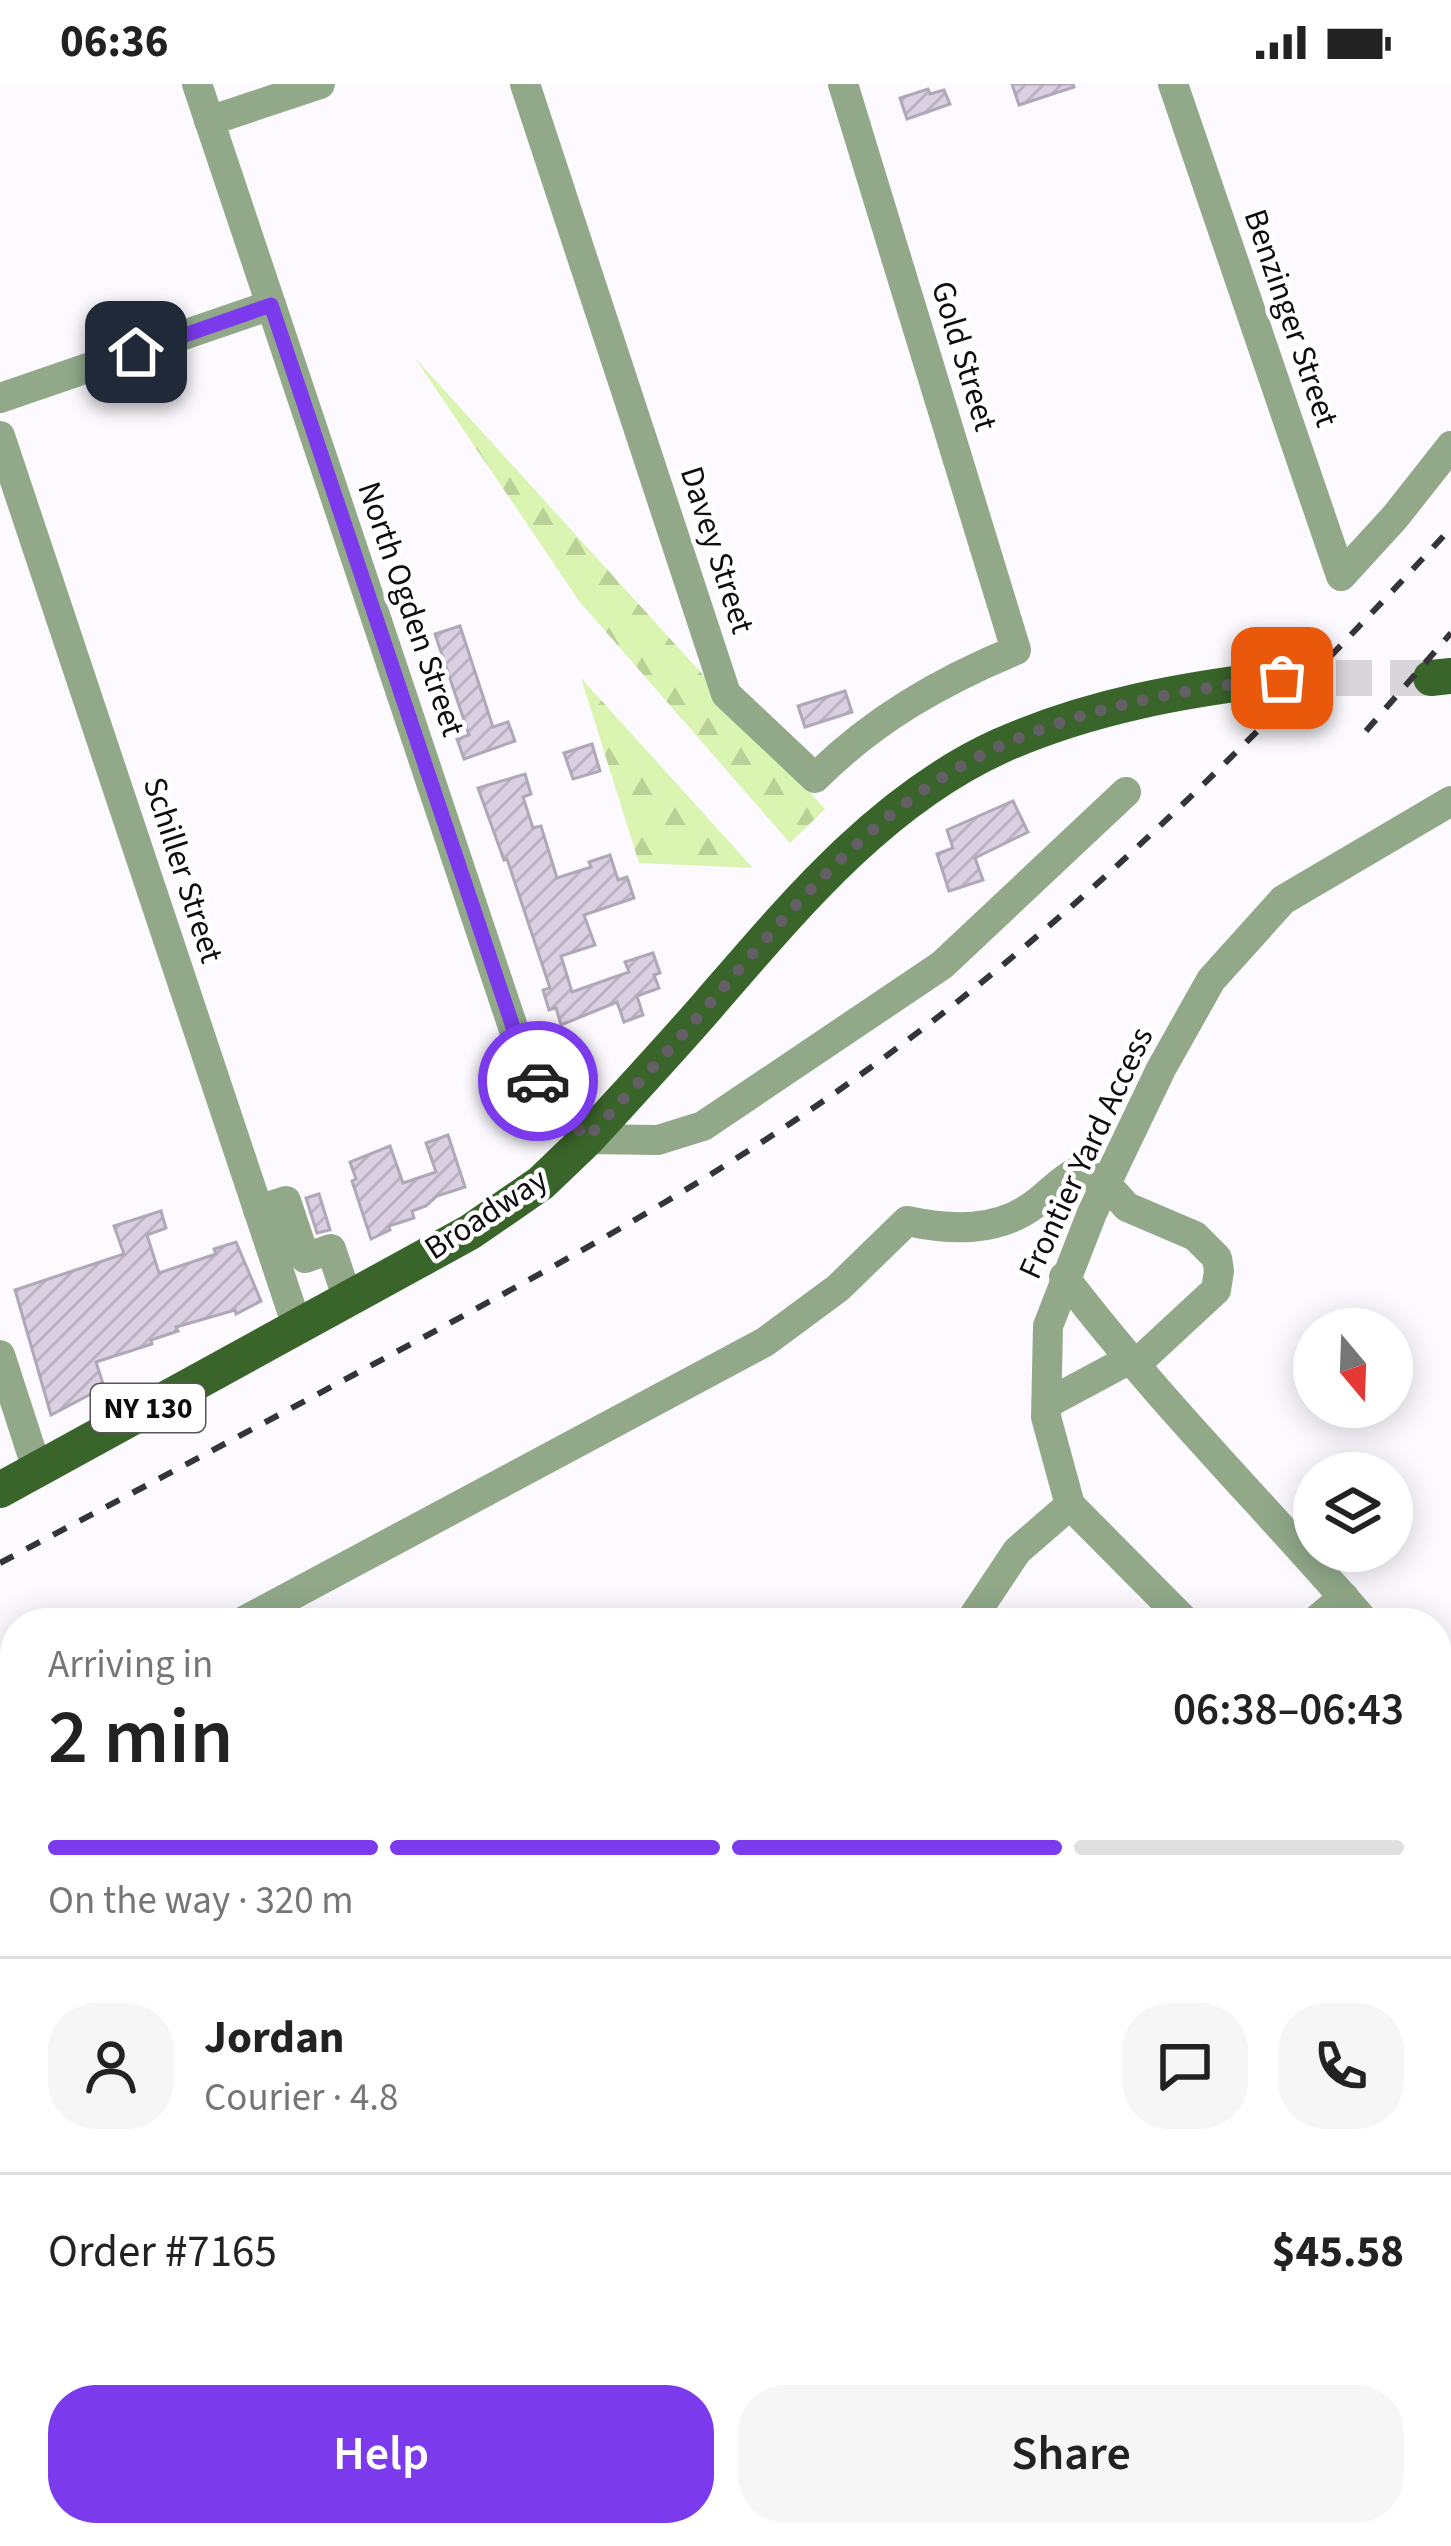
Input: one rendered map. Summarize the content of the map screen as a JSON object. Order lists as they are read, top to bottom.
{
  "streets": {
    "main road": ["Broadway", "NY 130"],
    "street": [
      "Benzinger Street",
      "Gold Street",
      "Davey Street",
      "North Ogden Street",
      "Schiller Street",
      "Frontier Yard Access"
    ]
  },
  "crossings": [
    ["Gold Street", "Davey Street"],
    ["North Ogden Street", "Broadway"],
    ["Schiller Street", "Broadway"]
  ],
  "north": "bottom",
  "page": {
    "status": "06:36",
    "heading": ["2 min", "Arriving in", "06:38–06:43"],
    "panel": [
      "Jordan",
      "Courier · 4.8",
      "Order #7165",
      "$45.58"
    ],
    "bar": "On the way · 320 m",
    "buttons": ["Help", "Share"]
  }
}
